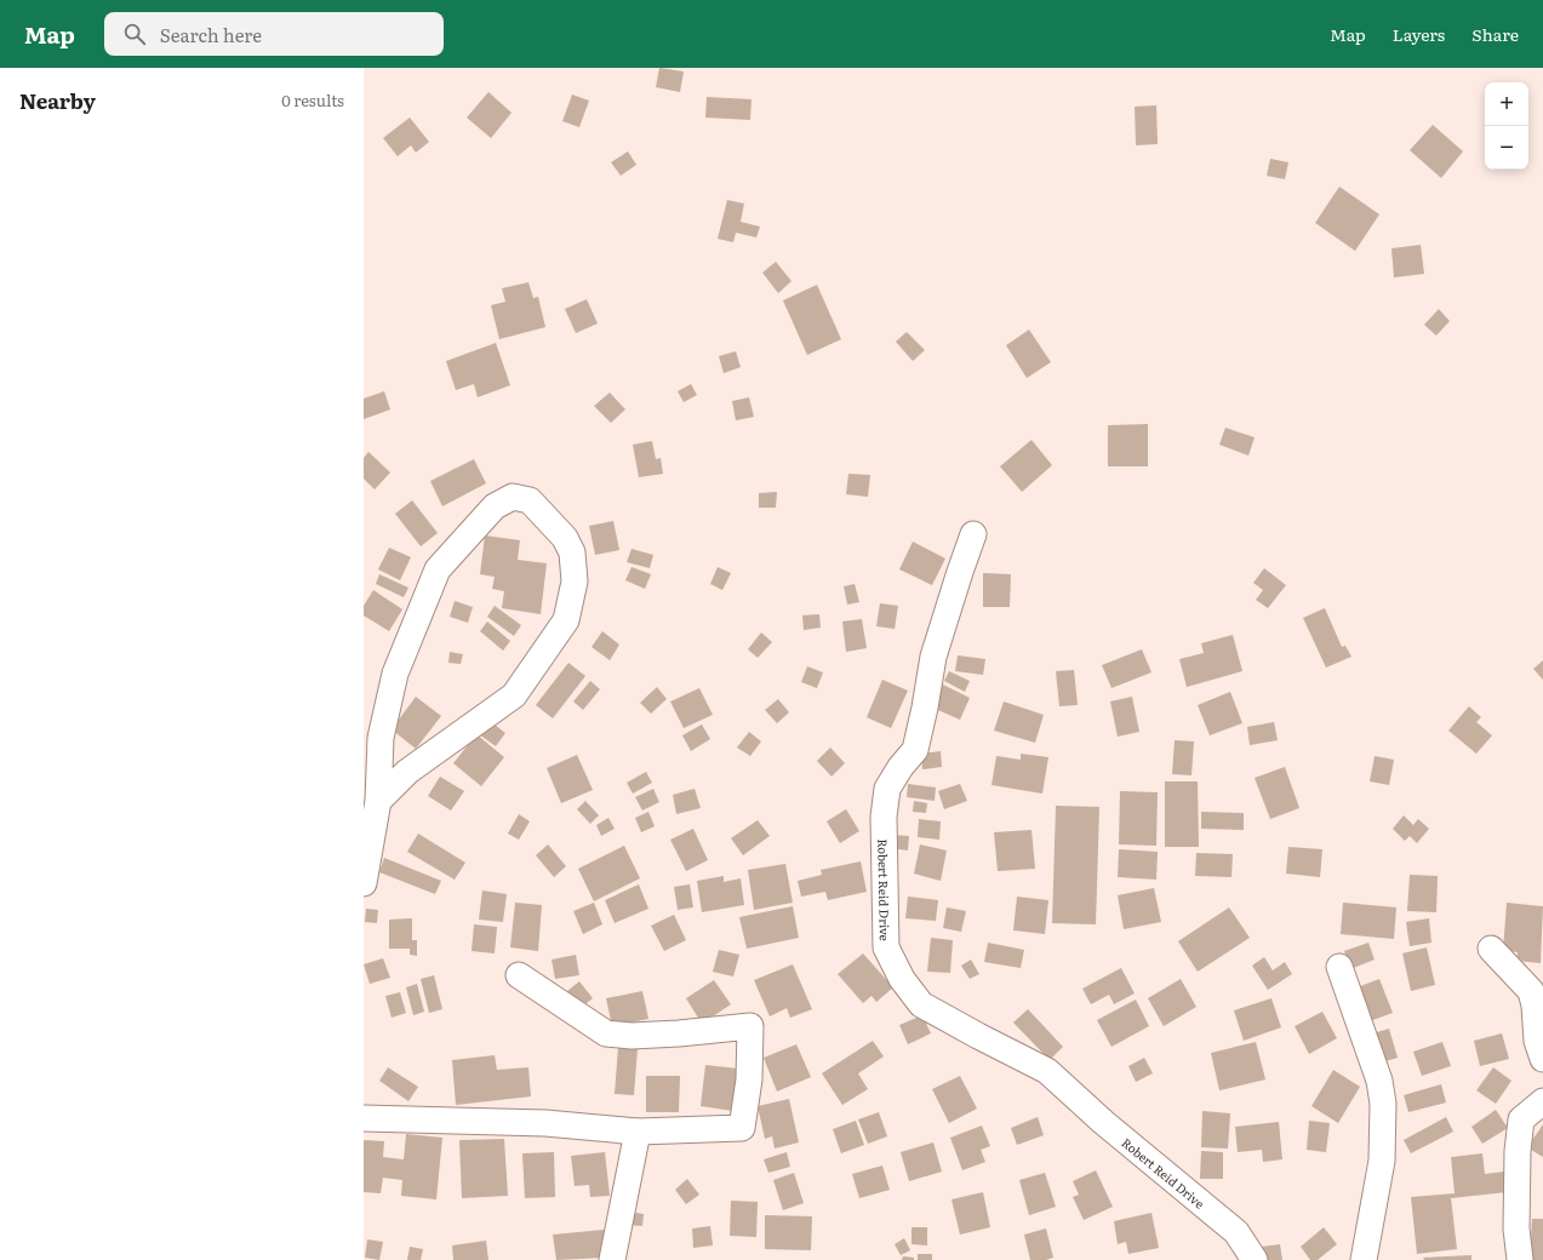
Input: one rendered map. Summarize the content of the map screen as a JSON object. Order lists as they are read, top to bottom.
{
  "streets": {
    "street": ["Robert Reid Drive"]
  },
  "page": {
    "header": "Map",
    "search": "Search here",
    "nav": ["Map", "Layers", "Share"],
    "heading": ["Nearby", "0 results"],
    "map_buttons": ["+", "−"]
  }
}
